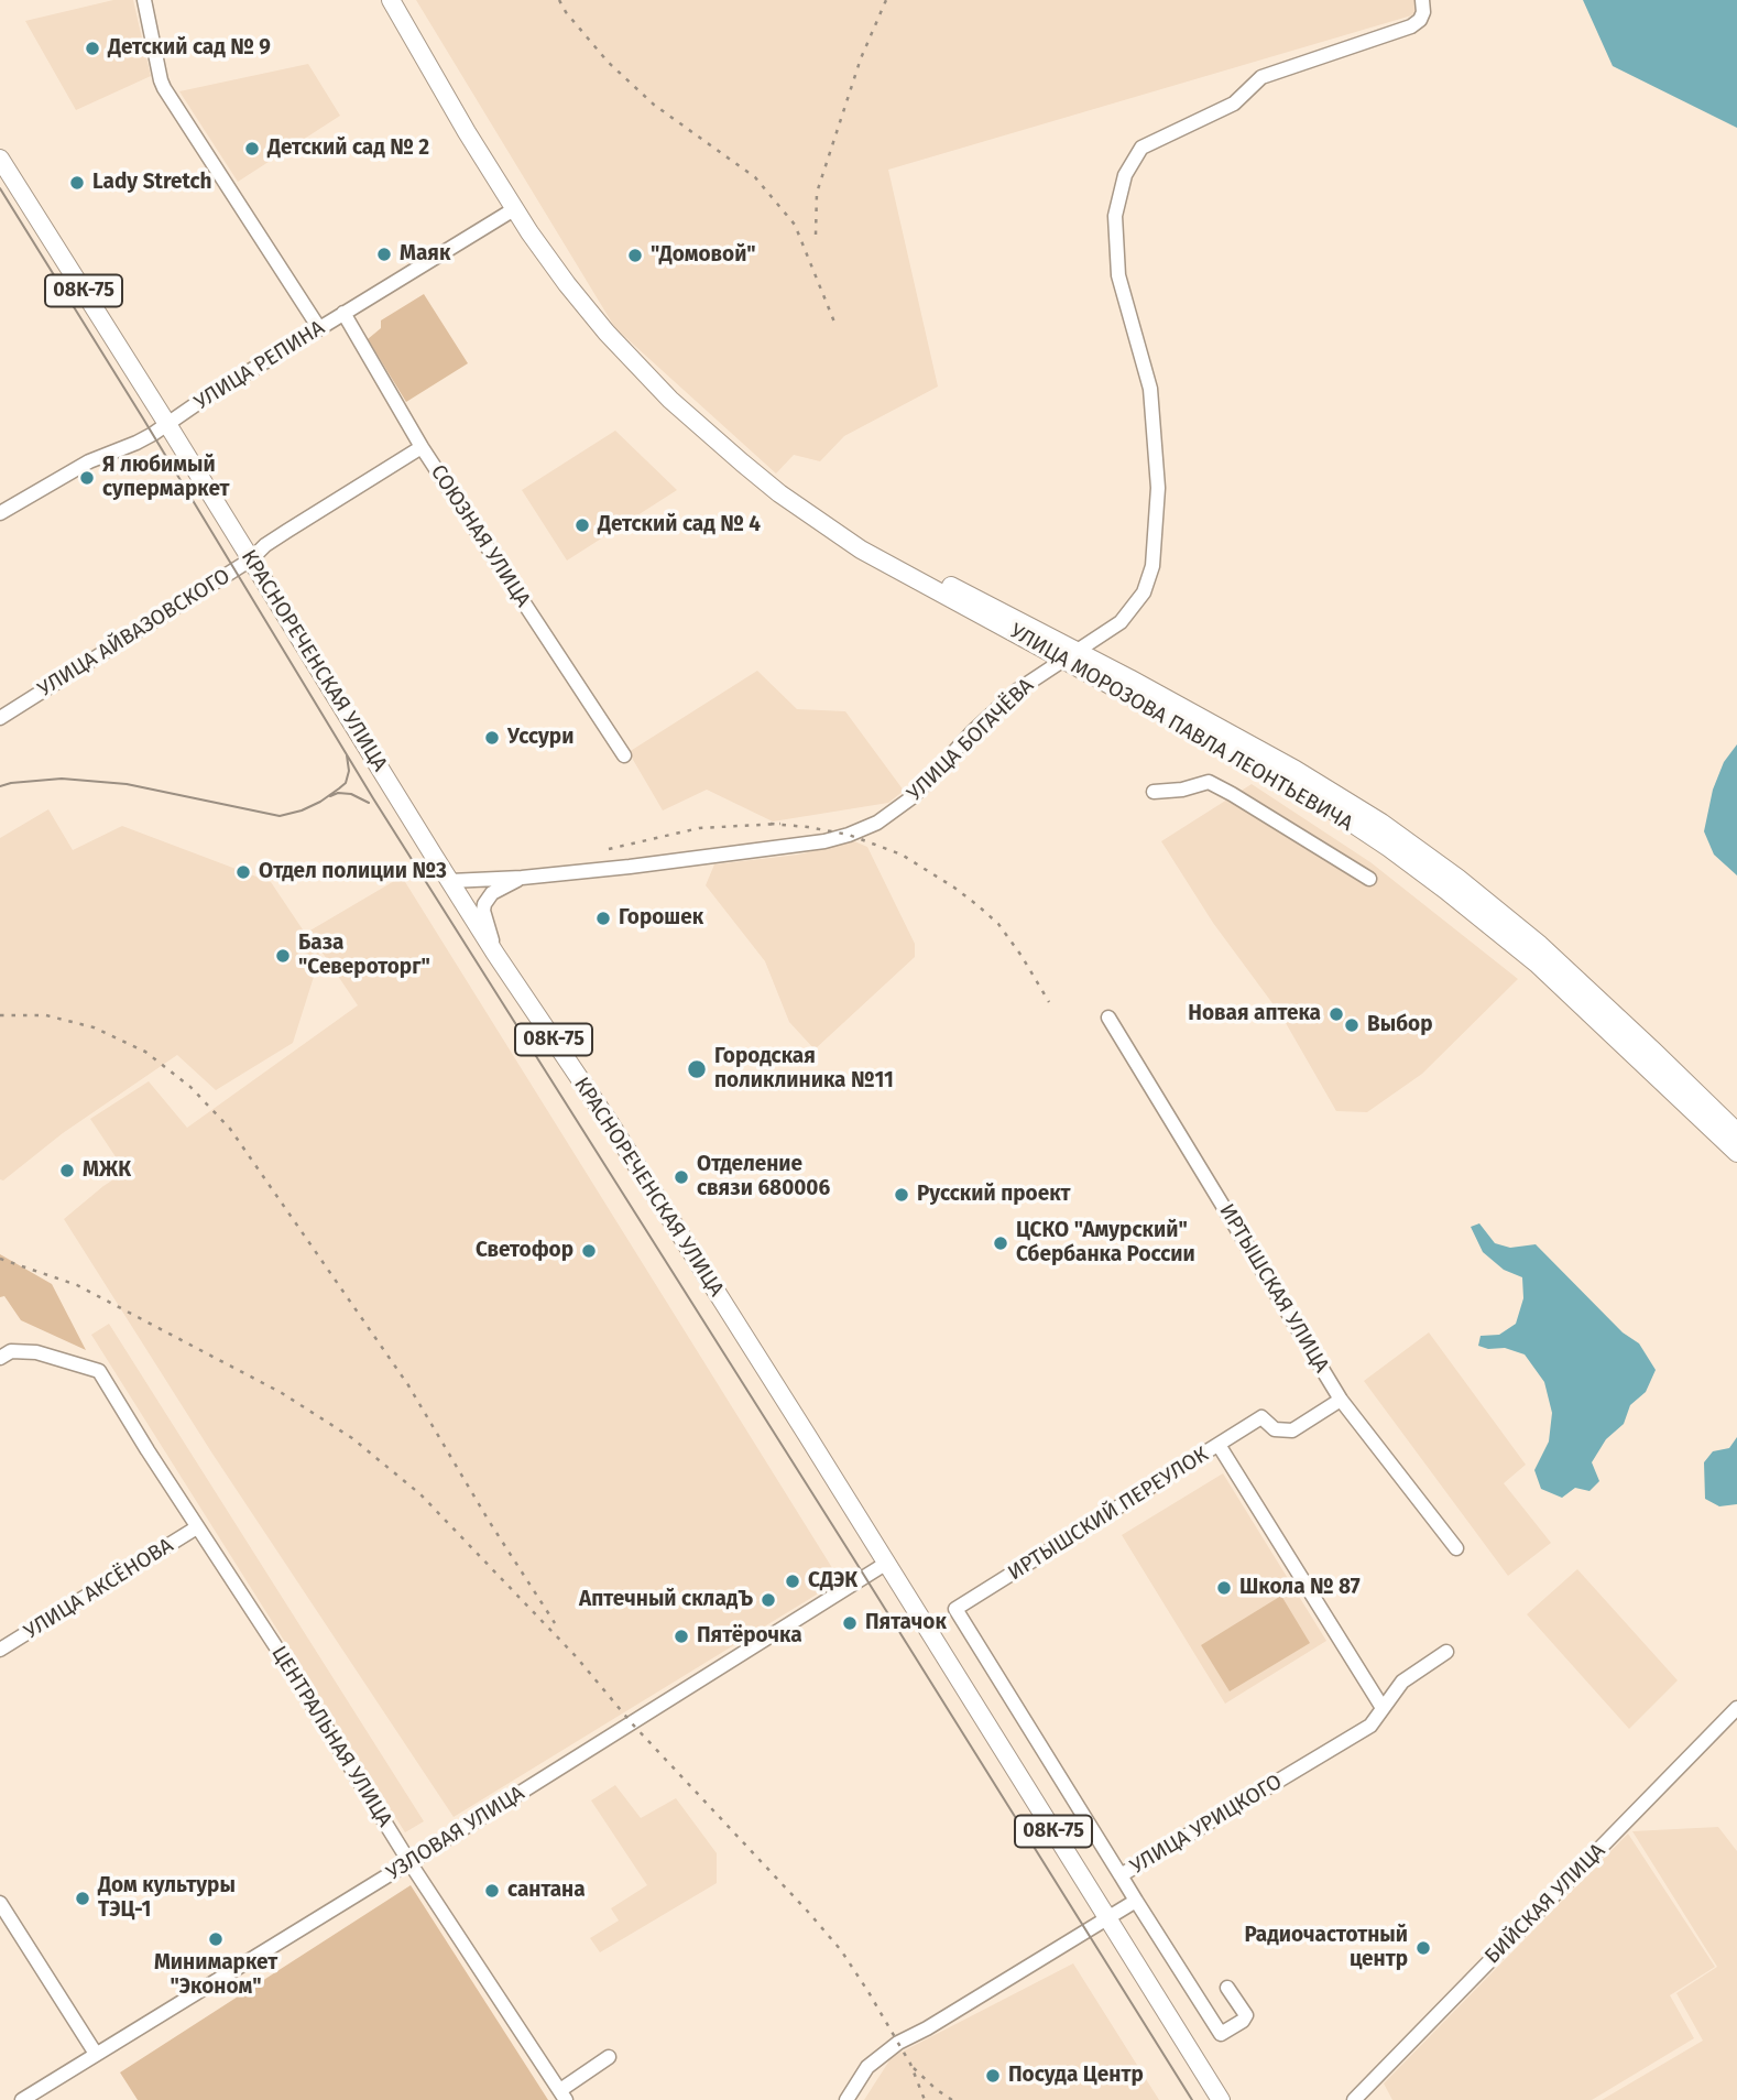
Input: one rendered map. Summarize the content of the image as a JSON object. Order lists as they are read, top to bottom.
{
  "streets": {
    "main road": ["08К-75", "КРАСНОРЕЧЕНСКАЯ УЛИЦА", "УЛИЦА МОРОЗОВА ПАВЛА ЛЕОНТЬЕВИЧА"],
    "street": [
      "УЛИЦА РЕПИНА",
      "СОЮЗНАЯ УЛИЦА",
      "УЛИЦА АЙВАЗОВСКОГО",
      "УЛИЦА БОГАЧЁВА",
      "ИРТЫШСКАЯ УЛИЦА",
      "ИРТЫШСКИЙ ПЕРЕУЛОК",
      "УЛИЦА АКСЁНОВА",
      "ЦЕНТРАЛЬНАЯ УЛИЦА",
      "УЛИЦА УРИЦКОГО",
      "УЗЛОВАЯ УЛИЦА",
      "БИЙСКАЯ УЛИЦА"
    ]
  },
  "crossings": [
    ["УЛИЦА РЕПИНА", "СОЮЗНАЯ УЛИЦА"],
    ["УЛИЦА РЕПИНА", "КРАСНОРЕЧЕНСКАЯ УЛИЦА"],
    ["УЛИЦА РЕПИНА", "УЛИЦА МОРОЗОВА ПАВЛА ЛЕОНТЬЕВИЧА"],
    ["СОЮЗНАЯ УЛИЦА", "УЛИЦА АЙВАЗОВСКОГО"],
    ["УЛИЦА АЙВАЗОВСКОГО", "КРАСНОРЕЧЕНСКАЯ УЛИЦА"],
    ["КРАСНОРЕЧЕНСКАЯ УЛИЦА", "УЛИЦА БОГАЧЁВА"],
    ["КРАСНОРЕЧЕНСКАЯ УЛИЦА", "УЛИЦА УРИЦКОГО"],
    ["КРАСНОРЕЧЕНСКАЯ УЛИЦА", "УЗЛОВАЯ УЛИЦА"],
    ["УЛИЦА МОРОЗОВА ПАВЛА ЛЕОНТЬЕВИЧА", "УЛИЦА БОГАЧЁВА"],
    ["ИРТЫШСКАЯ УЛИЦА", "ИРТЫШСКИЙ ПЕРЕУЛОК"],
    ["ИРТЫШСКИЙ ПЕРЕУЛОК", "УЛИЦА УРИЦКОГО"],
    ["УЛИЦА АКСЁНОВА", "ЦЕНТРАЛЬНАЯ УЛИЦА"],
    ["ЦЕНТРАЛЬНАЯ УЛИЦА", "УЗЛОВАЯ УЛИЦА"]
  ],
  "places": [
    "Детский сад № 9",
    "Детский сад № 2",
    "Lady Stretch",
    "Маяк",
    "\"Домовой\"",
    "Я любимый супермаркет",
    "Детский сад № 4",
    "Уссури",
    "Отдел полиции №3",
    "Горошек",
    "База \"Североторг\"",
    "Новая аптека",
    "Выбор",
    "Городская поликлиника №11",
    "МЖК",
    "Отделение связи 680006",
    "Русский проект",
    "ЦСКО \"Амурский\" Сбербанка России",
    "Светофор",
    "СДЭК",
    "Школа № 87",
    "Аптечный складЪ",
    "Пятачок",
    "Пятёрочка",
    "сантана",
    "Дом культуры ТЭЦ-1",
    "Минимаркет \"Эконом\"",
    "Радиочастотный центр",
    "Посуда Центр"
  ]
}
